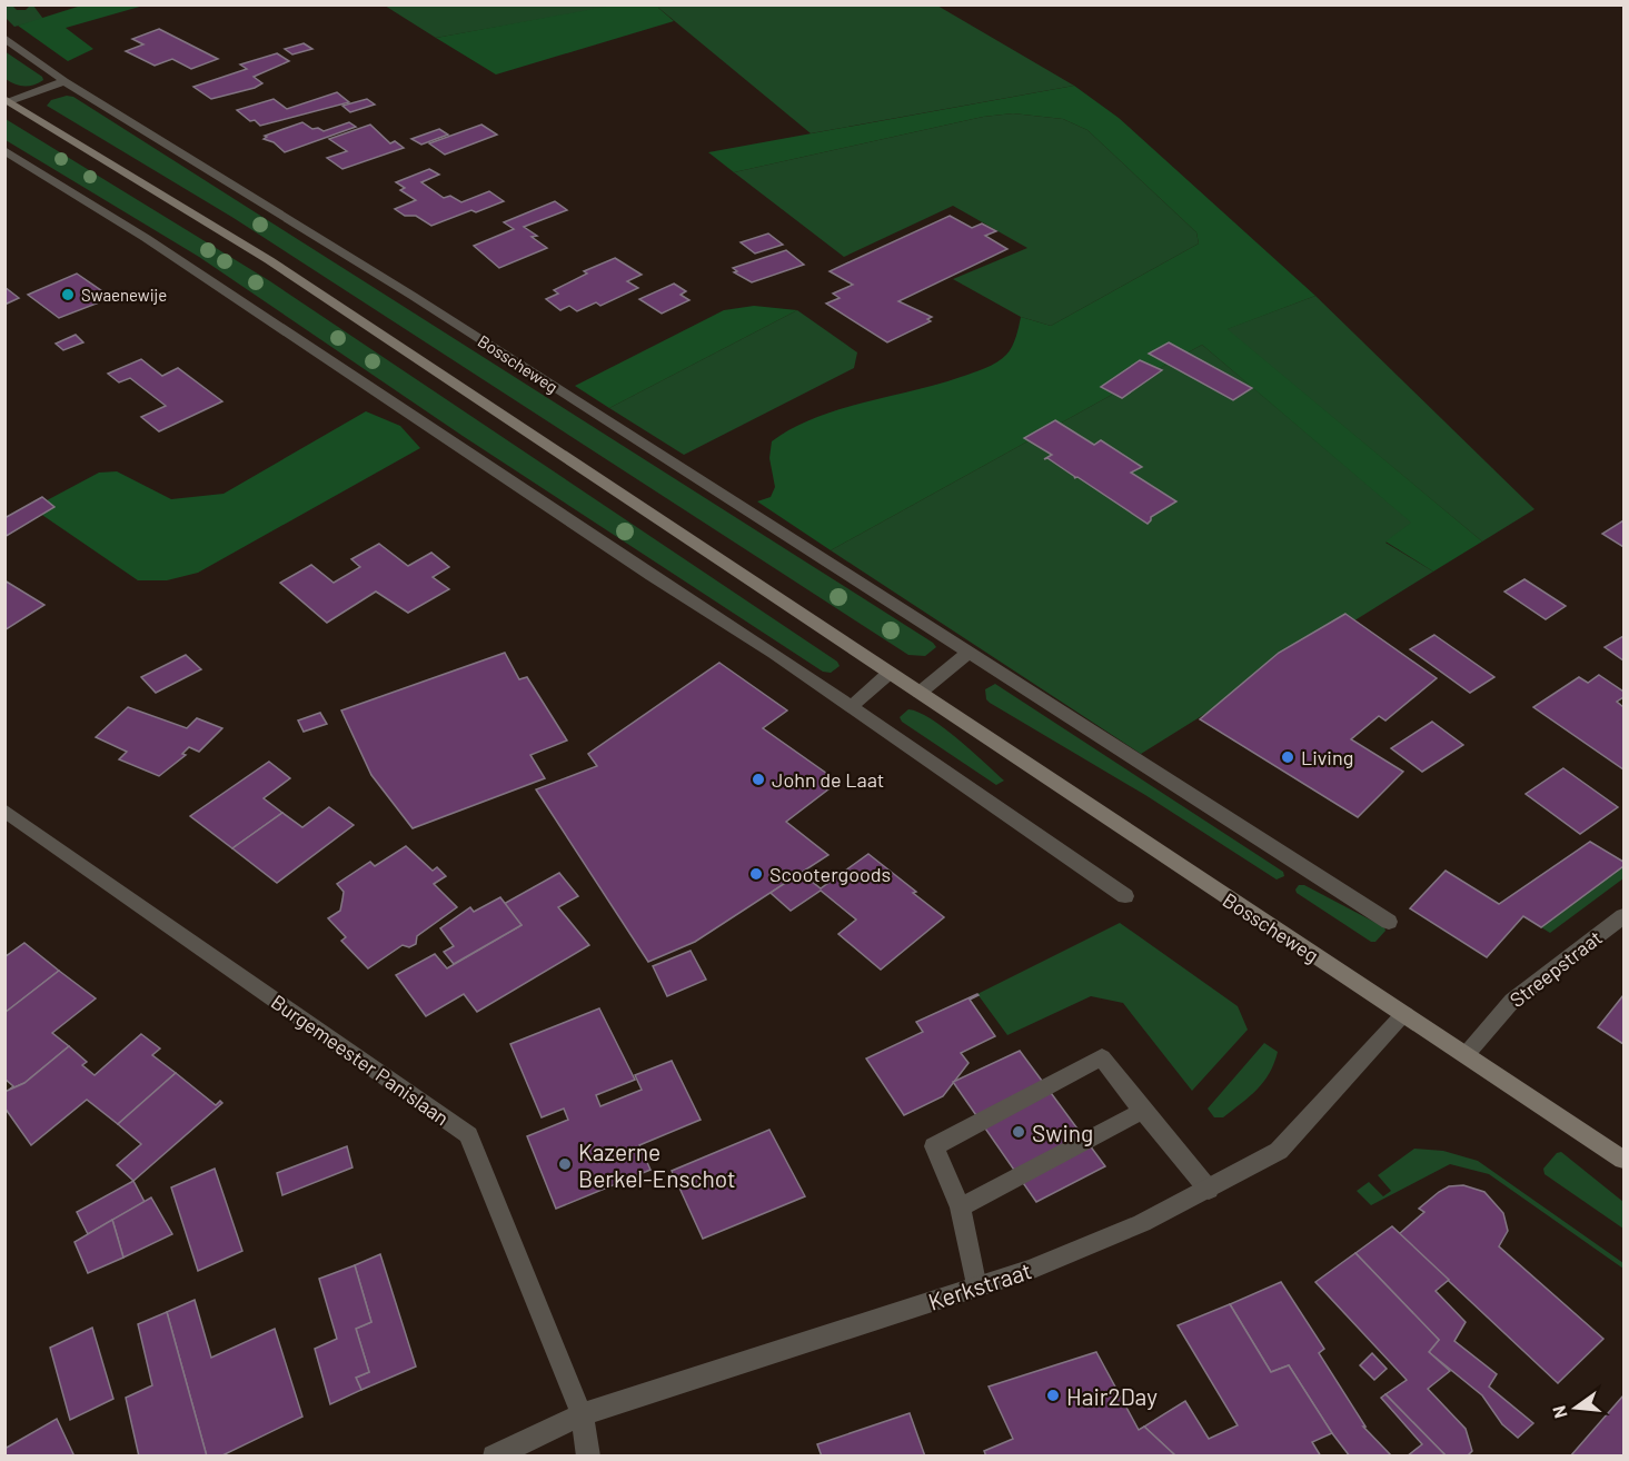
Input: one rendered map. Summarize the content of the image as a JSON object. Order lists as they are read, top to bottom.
{
  "streets": {
    "main road": ["Bosscheweg"],
    "street": ["Streepstraat", "Burgemeester Panislaan", "Kerkstraat"]
  },
  "crossings": [
    ["Bosscheweg", "Streepstraat"],
    ["Bosscheweg", "Kerkstraat"],
    ["Burgemeester Panislaan", "Kerkstraat"]
  ],
  "places": [
    "Swaenewije",
    "Living",
    "John de Laat",
    "Scootergoods",
    "Swing",
    "Kazerne Berkel-Enschot",
    "Hair2Day"
  ],
  "north": "left"
}
